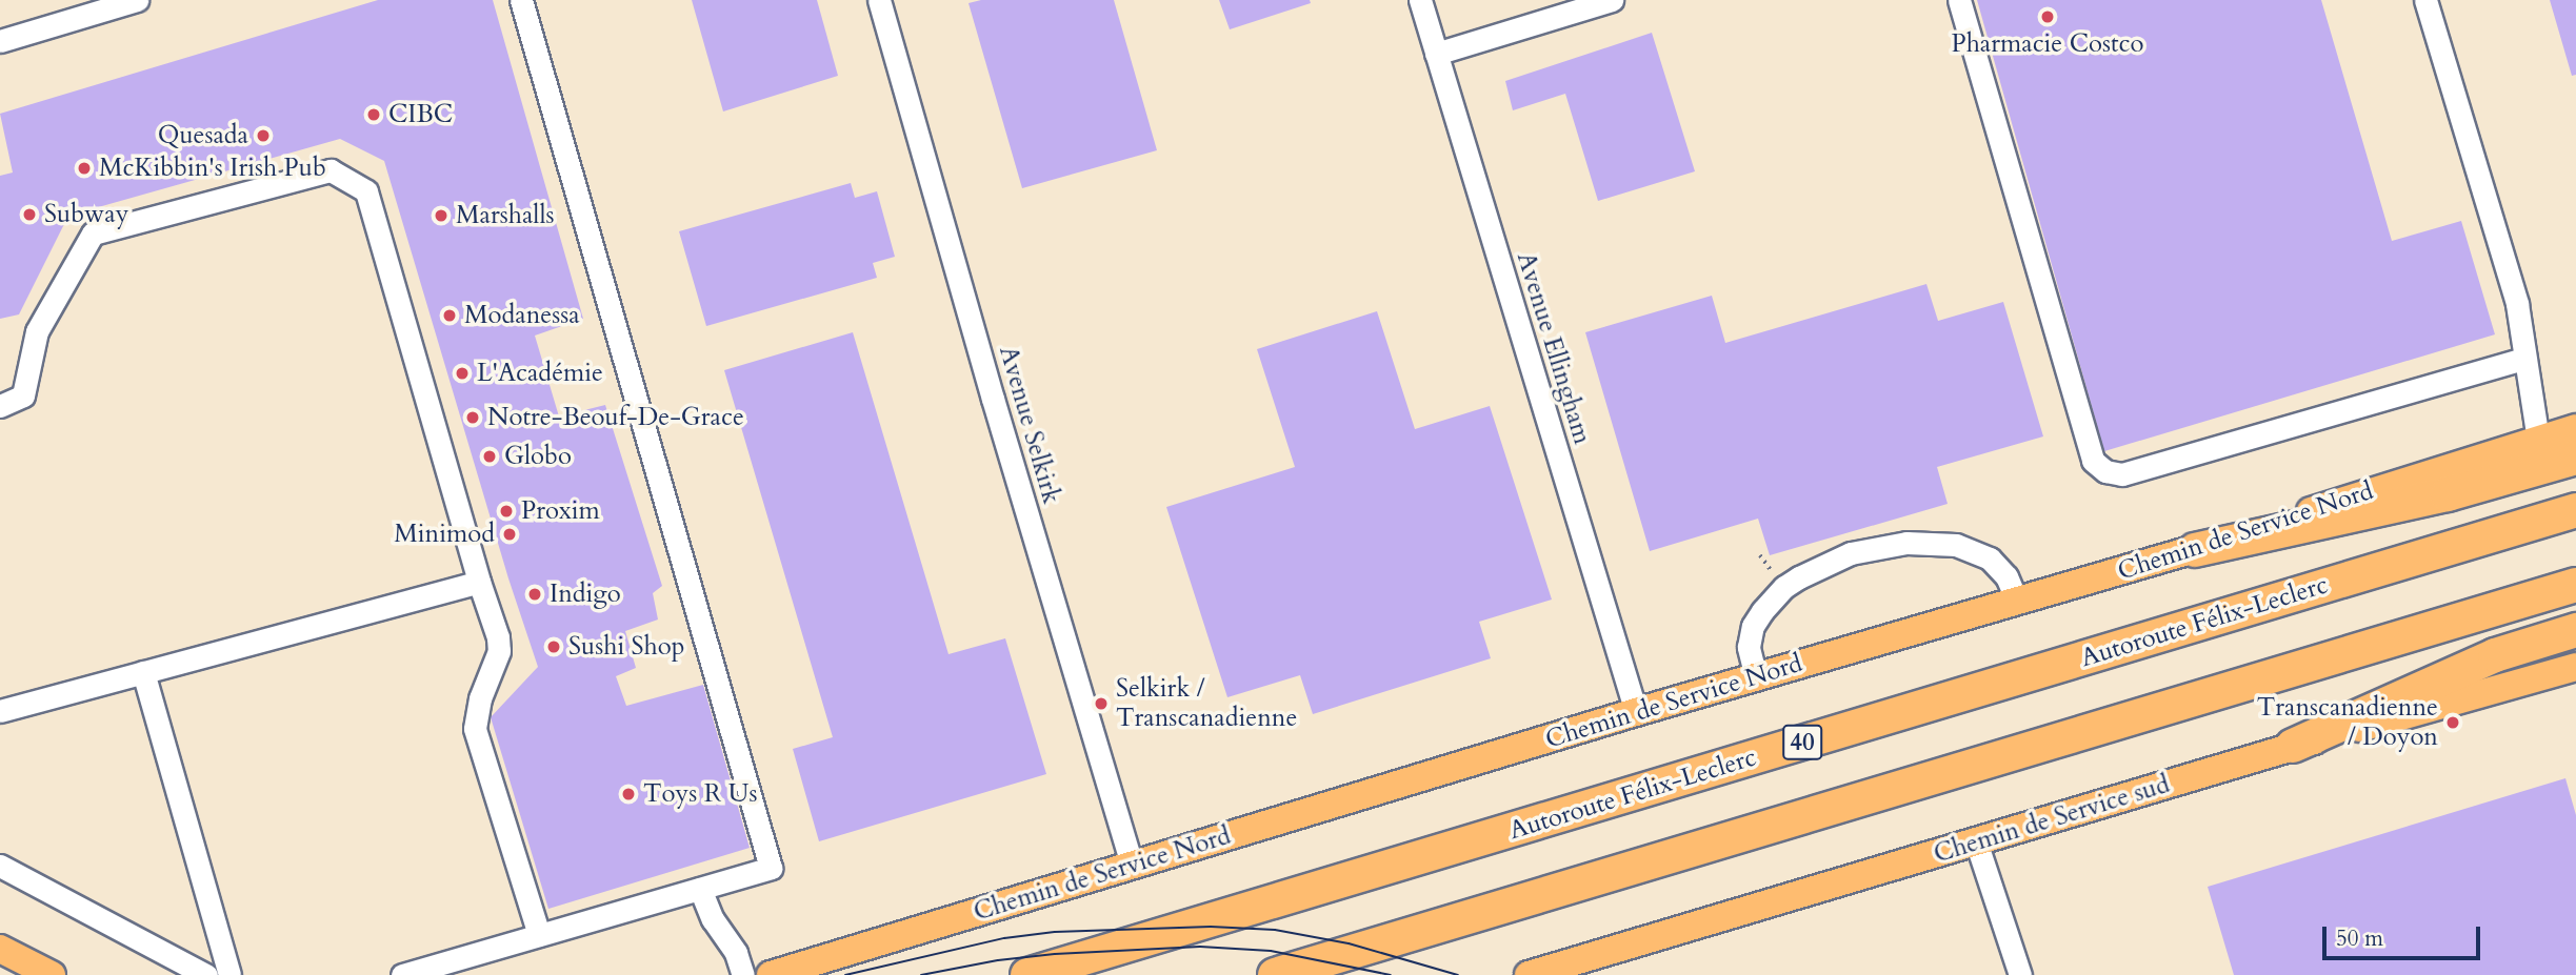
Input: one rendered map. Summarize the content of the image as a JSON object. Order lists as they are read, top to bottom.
{
  "streets": {
    "highway": ["Autoroute Félix-Leclerc", "40"],
    "main road": ["Chemin de Service Nord", "Chemin de Service sud"],
    "street": ["Avenue Ellingham", "Avenue Selkirk"]
  },
  "crossings": [
    ["Avenue Ellingham", "Chemin de Service Nord"],
    ["Avenue Selkirk", "Chemin de Service Nord"]
  ],
  "places": [
    "Pharmacie Costco",
    "CIBC",
    "Quesada",
    "McKibbin's Irish Pub",
    "Subway",
    "Marshalls",
    "Modanessa",
    "L'Académie",
    "Notre-Beouf-De-Grace",
    "Globo",
    "Proxim",
    "Minimod",
    "Indigo",
    "Sushi Shop",
    "Selkirk / Transcanadienne",
    "Transcanadienne / Doyon",
    "Toys R Us"
  ],
  "scale_bar": "50 m"
}
